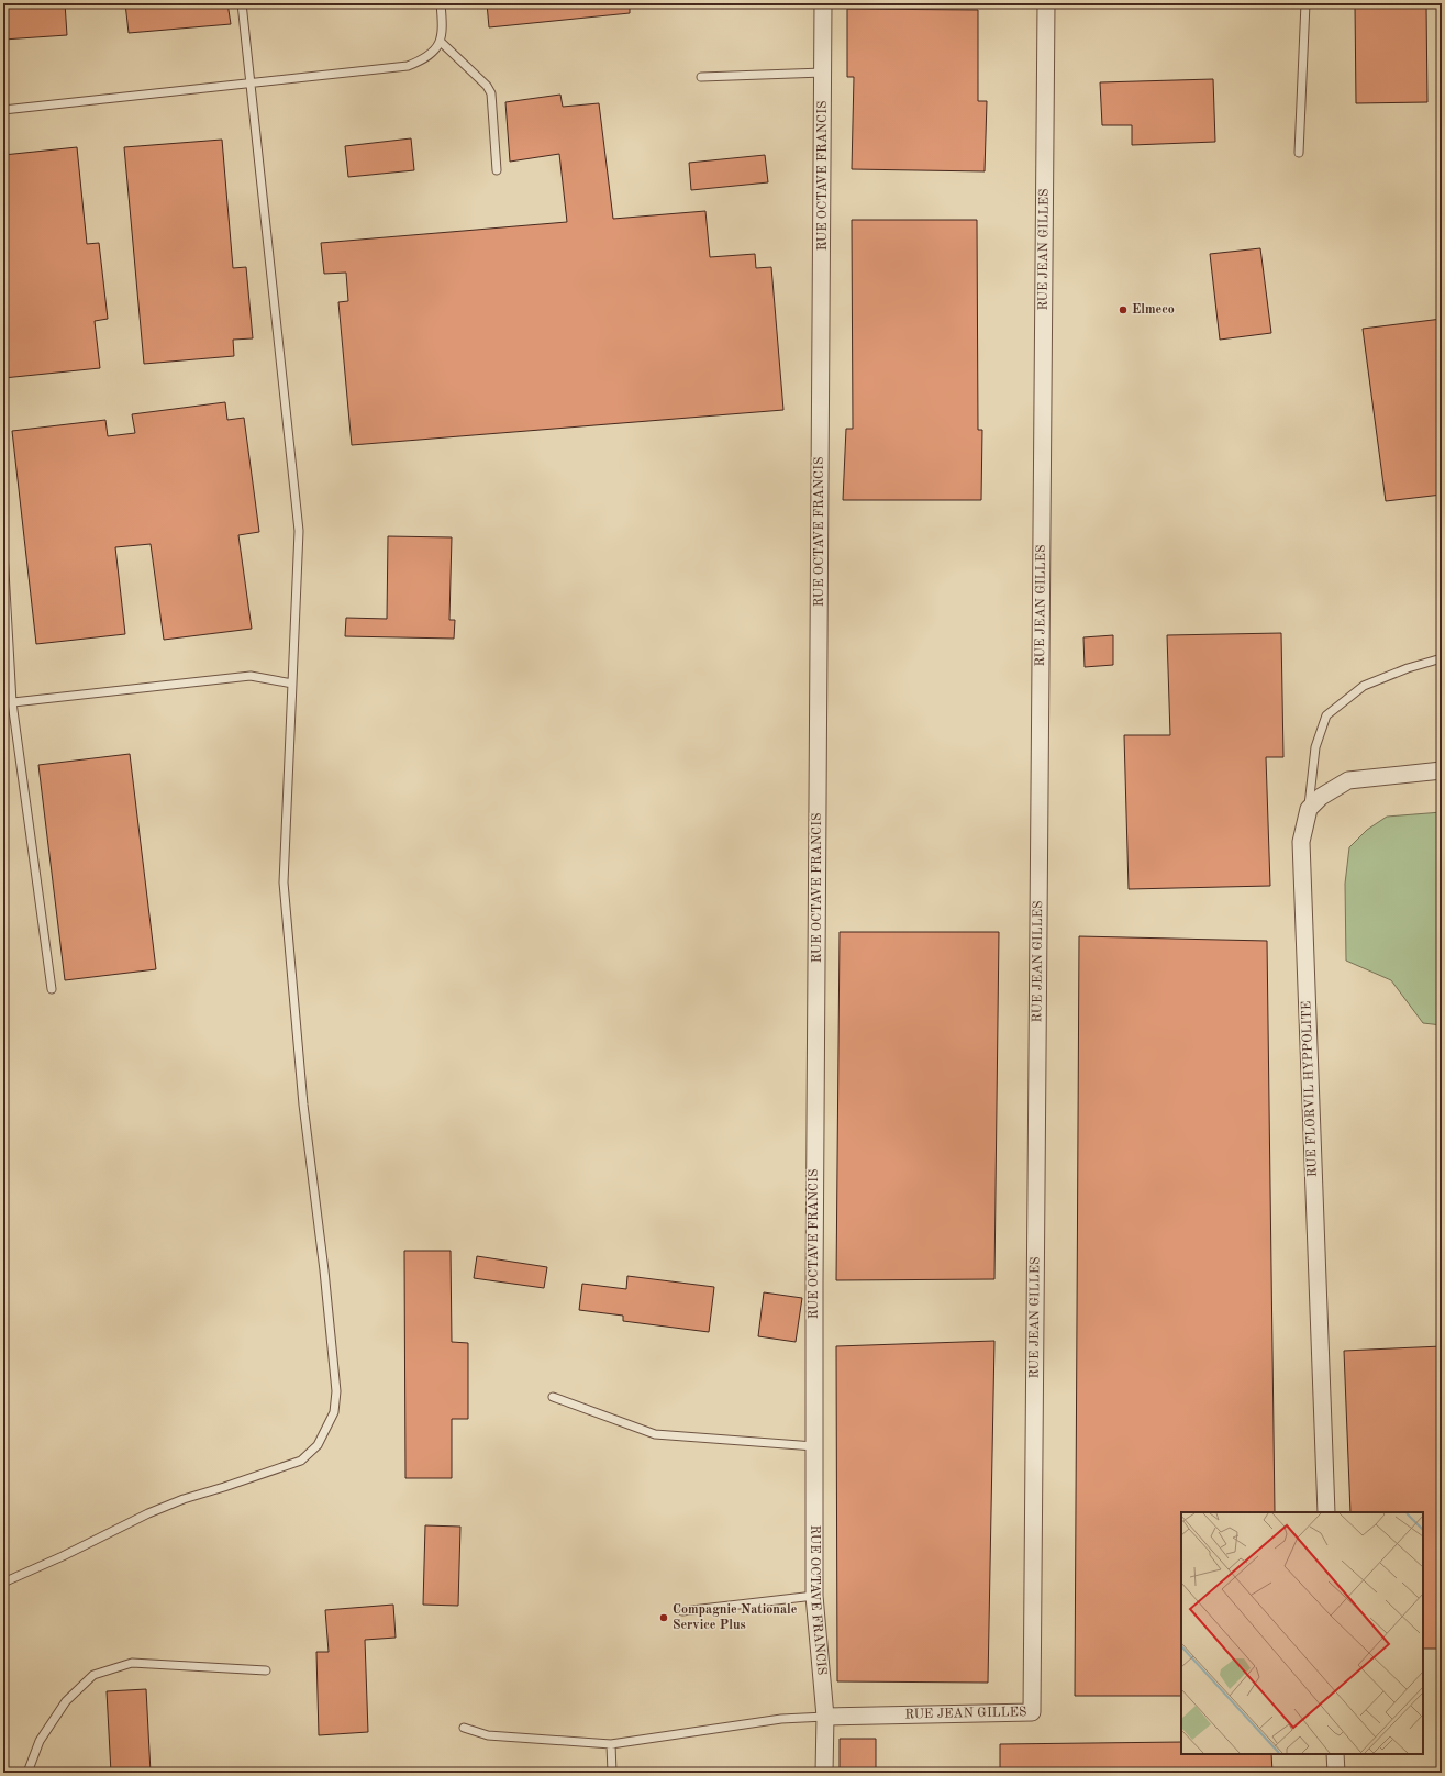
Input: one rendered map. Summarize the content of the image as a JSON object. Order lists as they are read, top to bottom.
{
  "streets": {
    "street": ["RUE OCTAVE FRANCIS", "RUE JEAN GILLES", "RUE FLORVIL HYPPOLITE"]
  },
  "crossings": [
    ["RUE OCTAVE FRANCIS", "RUE JEAN GILLES"]
  ],
  "places": ["Elmeco", "Compagnie Nationale Service Plus"]
}
